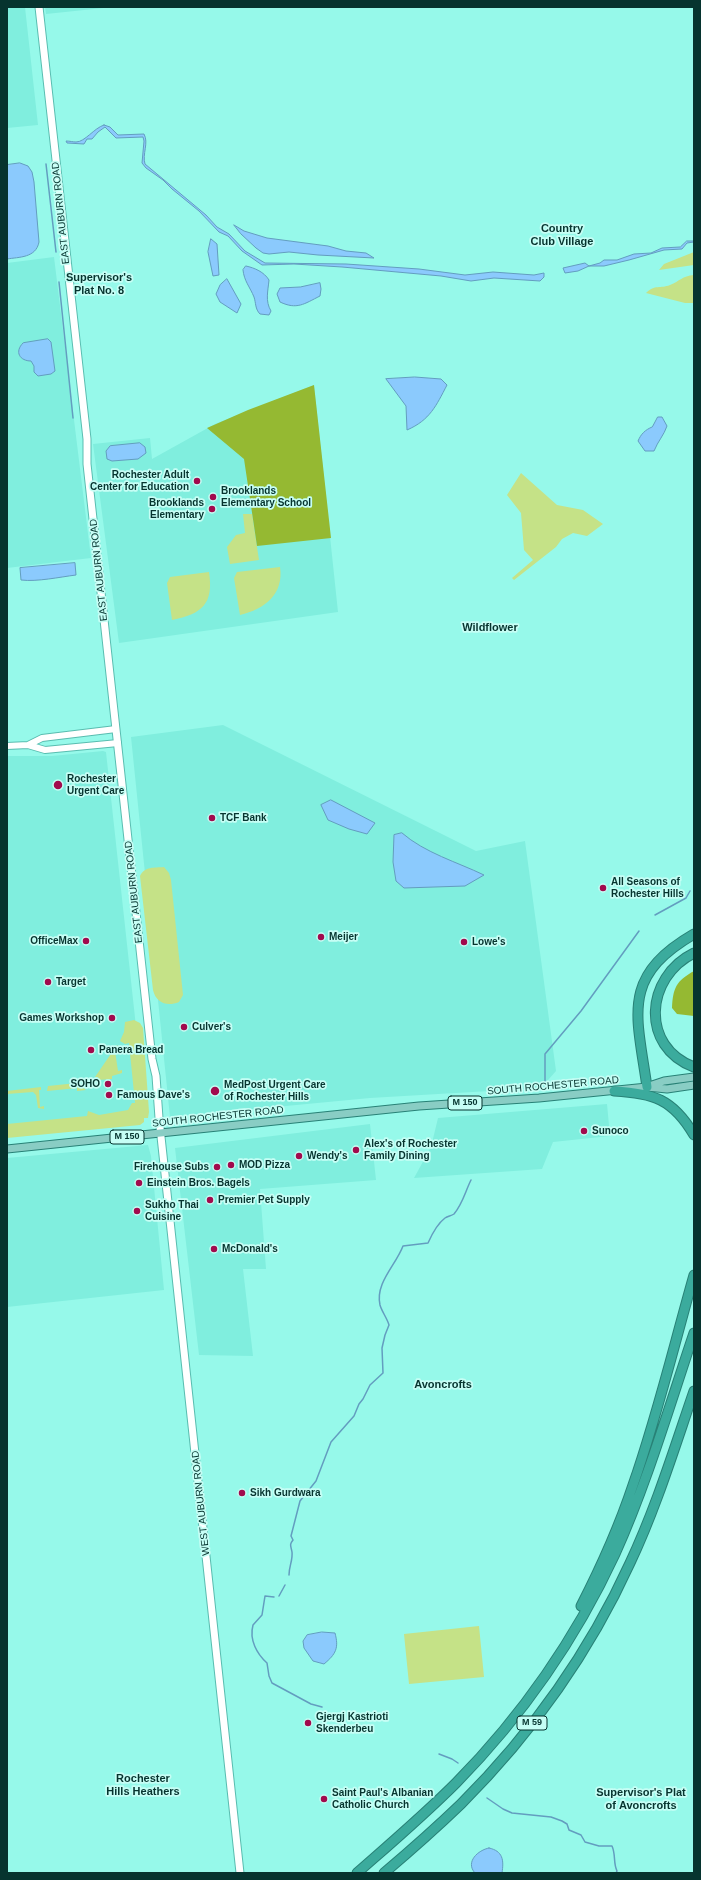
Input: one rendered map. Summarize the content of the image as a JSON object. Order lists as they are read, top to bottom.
{
  "streets": {
    "highway": ["M 59"],
    "main road": [
      "EAST AUBURN ROAD",
      "SOUTH ROCHESTER ROAD",
      "M 150",
      "WEST AUBURN ROAD"
    ]
  },
  "crossings": [
    ["EAST AUBURN ROAD", "SOUTH ROCHESTER ROAD"],
    ["EAST AUBURN ROAD", "WEST AUBURN ROAD"],
    ["SOUTH ROCHESTER ROAD", "WEST AUBURN ROAD"]
  ],
  "districts": [
    "Country Club Village",
    "Supervisor's Plat No. 8",
    "Wildflower",
    "Avoncrofts",
    "Rochester Hills Heathers",
    "Supervisor's Plat of Avoncrofts"
  ],
  "places": [
    "Rochester Adult Center for Education",
    "Brooklands Elementary School",
    "Brooklands Elementary",
    "Rochester Urgent Care",
    "TCF Bank",
    "All Seasons of Rochester Hills",
    "Meijer",
    "OfficeMax",
    "Lowe's",
    "Target",
    "Games Workshop",
    "Culver's",
    "Panera Bread",
    "SOHO",
    "MedPost Urgent Care of Rochester Hills",
    "Famous Dave's",
    "Sunoco",
    "Alex's of Rochester Family Dining",
    "Wendy's",
    "MOD Pizza",
    "Firehouse Subs",
    "Einstein Bros. Bagels",
    "Premier Pet Supply",
    "Sukho Thai Cuisine",
    "McDonald's",
    "Sikh Gurdwara",
    "Gjergj Kastrioti Skenderbeu",
    "Saint Paul's Albanian Catholic Church"
  ]
}
